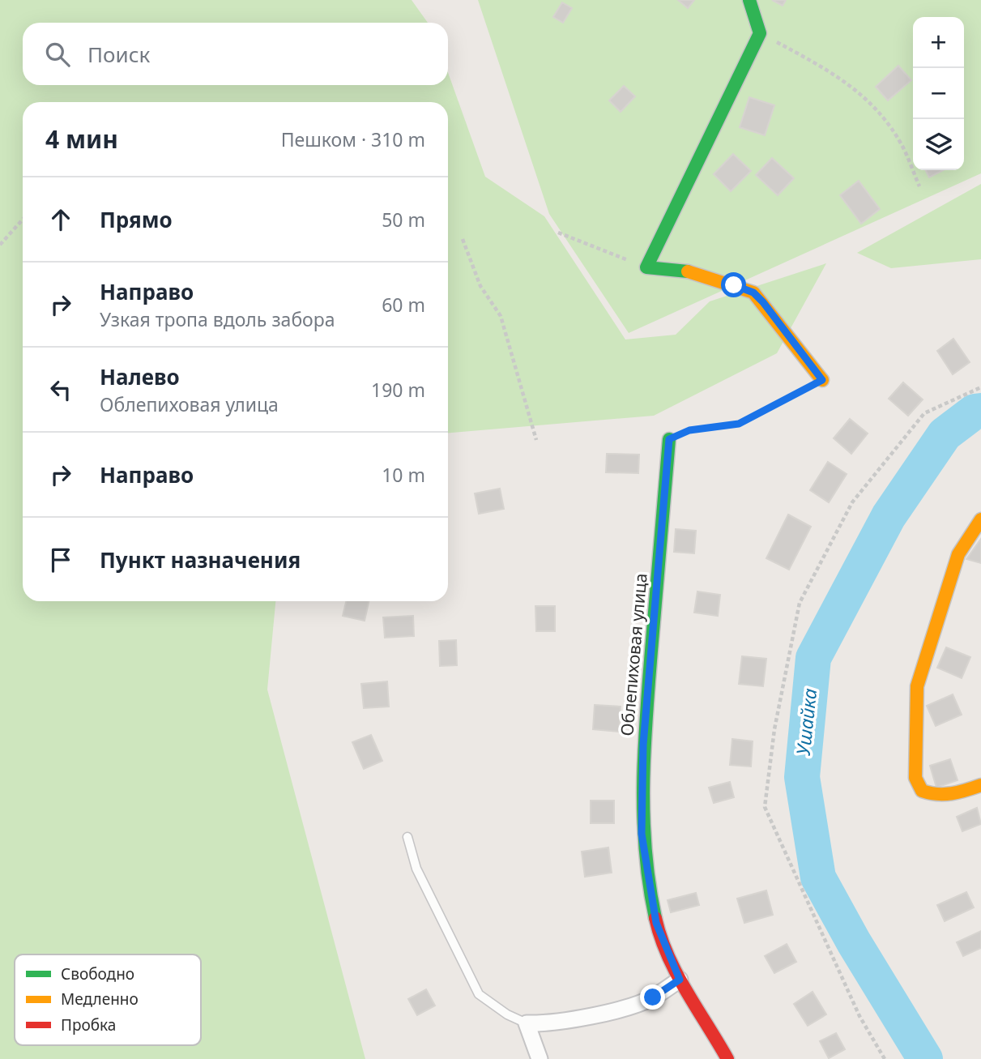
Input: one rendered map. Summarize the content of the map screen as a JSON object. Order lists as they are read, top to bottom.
{
  "streets": {
    "street": ["Облепиховая улица"]
  },
  "water": ["Ушайка"],
  "legend": ["Свободно", "Медленно", "Пробка"],
  "page": {
    "map_buttons": ["+", "−"],
    "search": "Поиск",
    "heading": ["4 мин", "Пешком · 310 m"],
    "list": [
      ["Прямо", "50 m"],
      ["Направо", "Узкая тропа вдоль забора", "60 m"],
      ["Налево", "Облепиховая улица", "190 m"],
      ["Направо", "10 m"],
      "Пункт назначения"
    ]
  }
}
